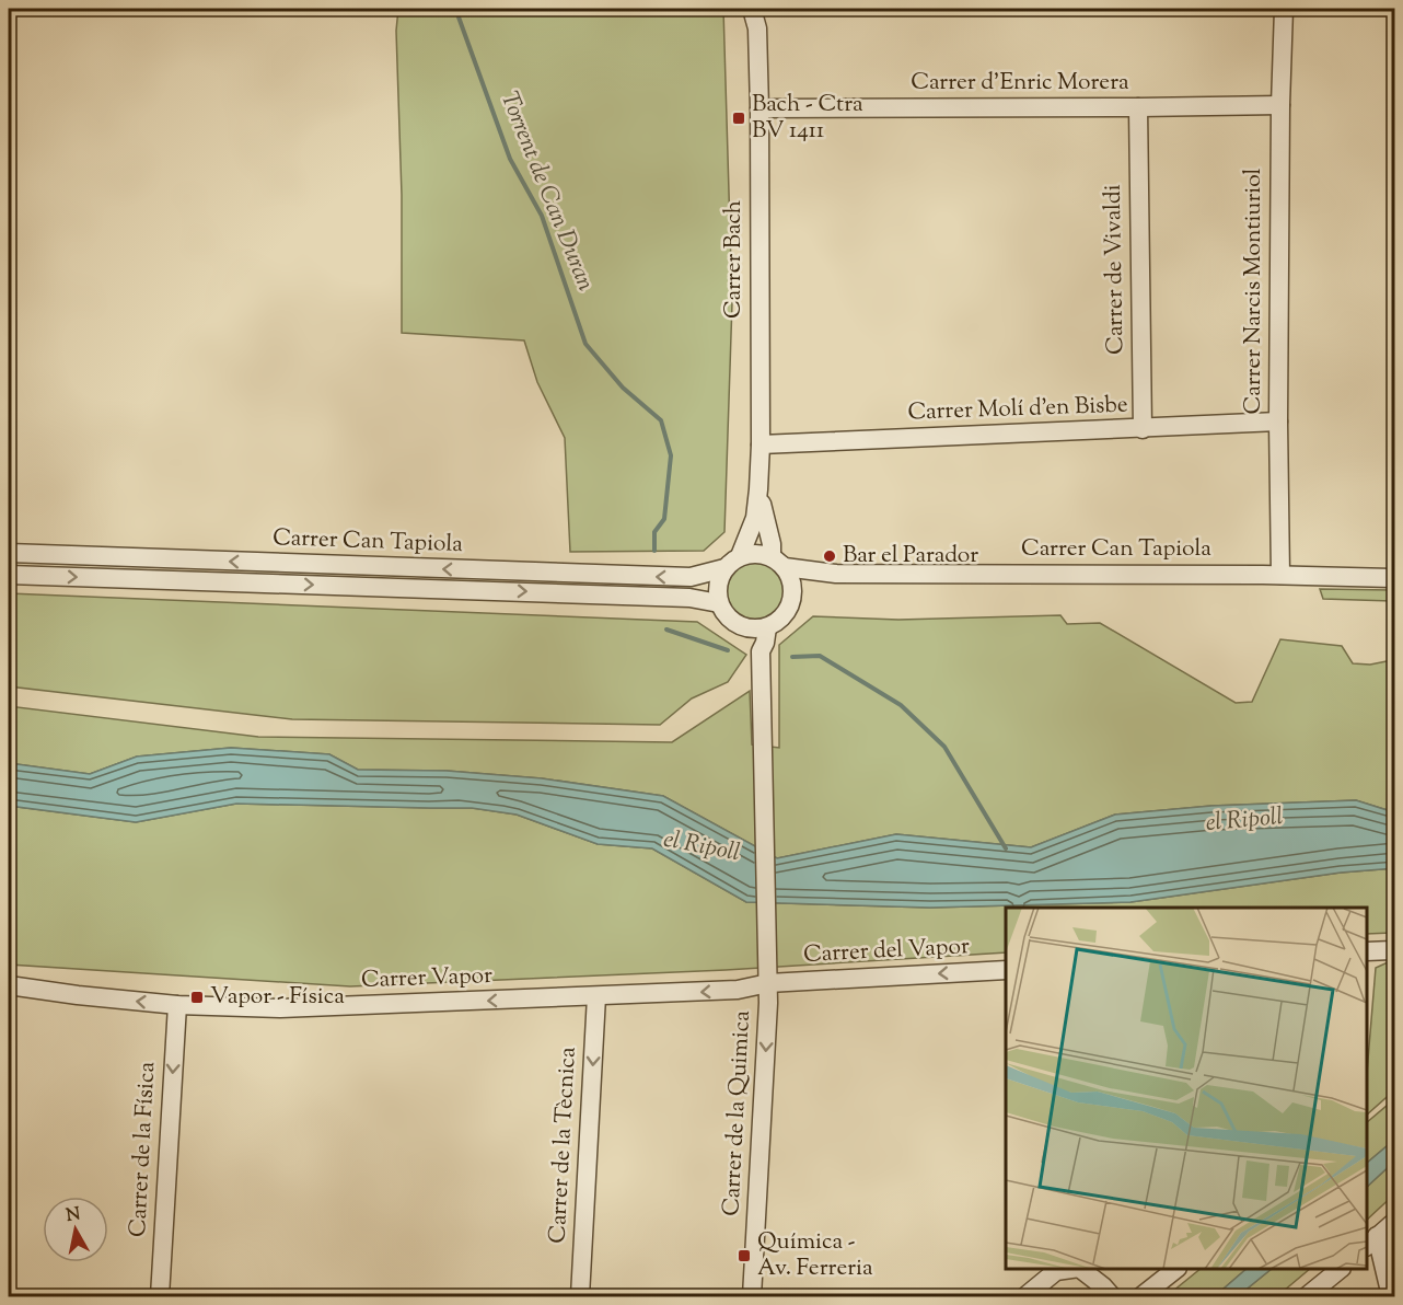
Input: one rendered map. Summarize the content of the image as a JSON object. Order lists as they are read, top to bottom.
{
  "streets": {
    "street": [
      "Carrer d'Enric Morera",
      "Carrer Bach",
      "Carrer de Vivaldi",
      "Carrer Narcis Montiuriol",
      "Carrer Molí d'en Bisbe",
      "Carrer Can Tapiola",
      "Carrer del Vapor",
      "Carrer Vapor",
      "Carrer de la Quimica",
      "Carrer de la Tècnica",
      "Carrer de la Física"
    ]
  },
  "crossings": [
    ["Carrer d'Enric Morera", "Carrer Bach"],
    ["Carrer d'Enric Morera", "Carrer de Vivaldi"],
    ["Carrer d'Enric Morera", "Carrer Narcis Montiuriol"],
    ["Carrer Bach", "Carrer Molí d'en Bisbe"],
    ["Carrer Bach", "Carrer Can Tapiola"],
    ["Carrer de Vivaldi", "Carrer Molí d'en Bisbe"],
    ["Carrer Narcis Montiuriol", "Carrer Molí d'en Bisbe"],
    ["Carrer Narcis Montiuriol", "Carrer Can Tapiola"],
    ["Carrer del Vapor", "Carrer Vapor"],
    ["Carrer del Vapor", "Carrer de la Quimica"],
    ["Carrer Vapor", "Carrer de la Quimica"],
    ["Carrer Vapor", "Carrer de la Tècnica"],
    ["Carrer Vapor", "Carrer de la Física"]
  ],
  "one_way": [
    "Carrer del Vapor",
    "Carrer Vapor",
    "Carrer de la Quimica",
    "Carrer de la Tècnica",
    "Carrer de la Física"
  ],
  "water": ["Torrent de Can Duran", "el Ripoll"],
  "places": {
    "transit": ["Bach - Ctra BV 1411", "Vapor - Física", "Química - Av. Ferreria"],
    "other": ["Bar el Parador"]
  },
  "north": "top"
}
